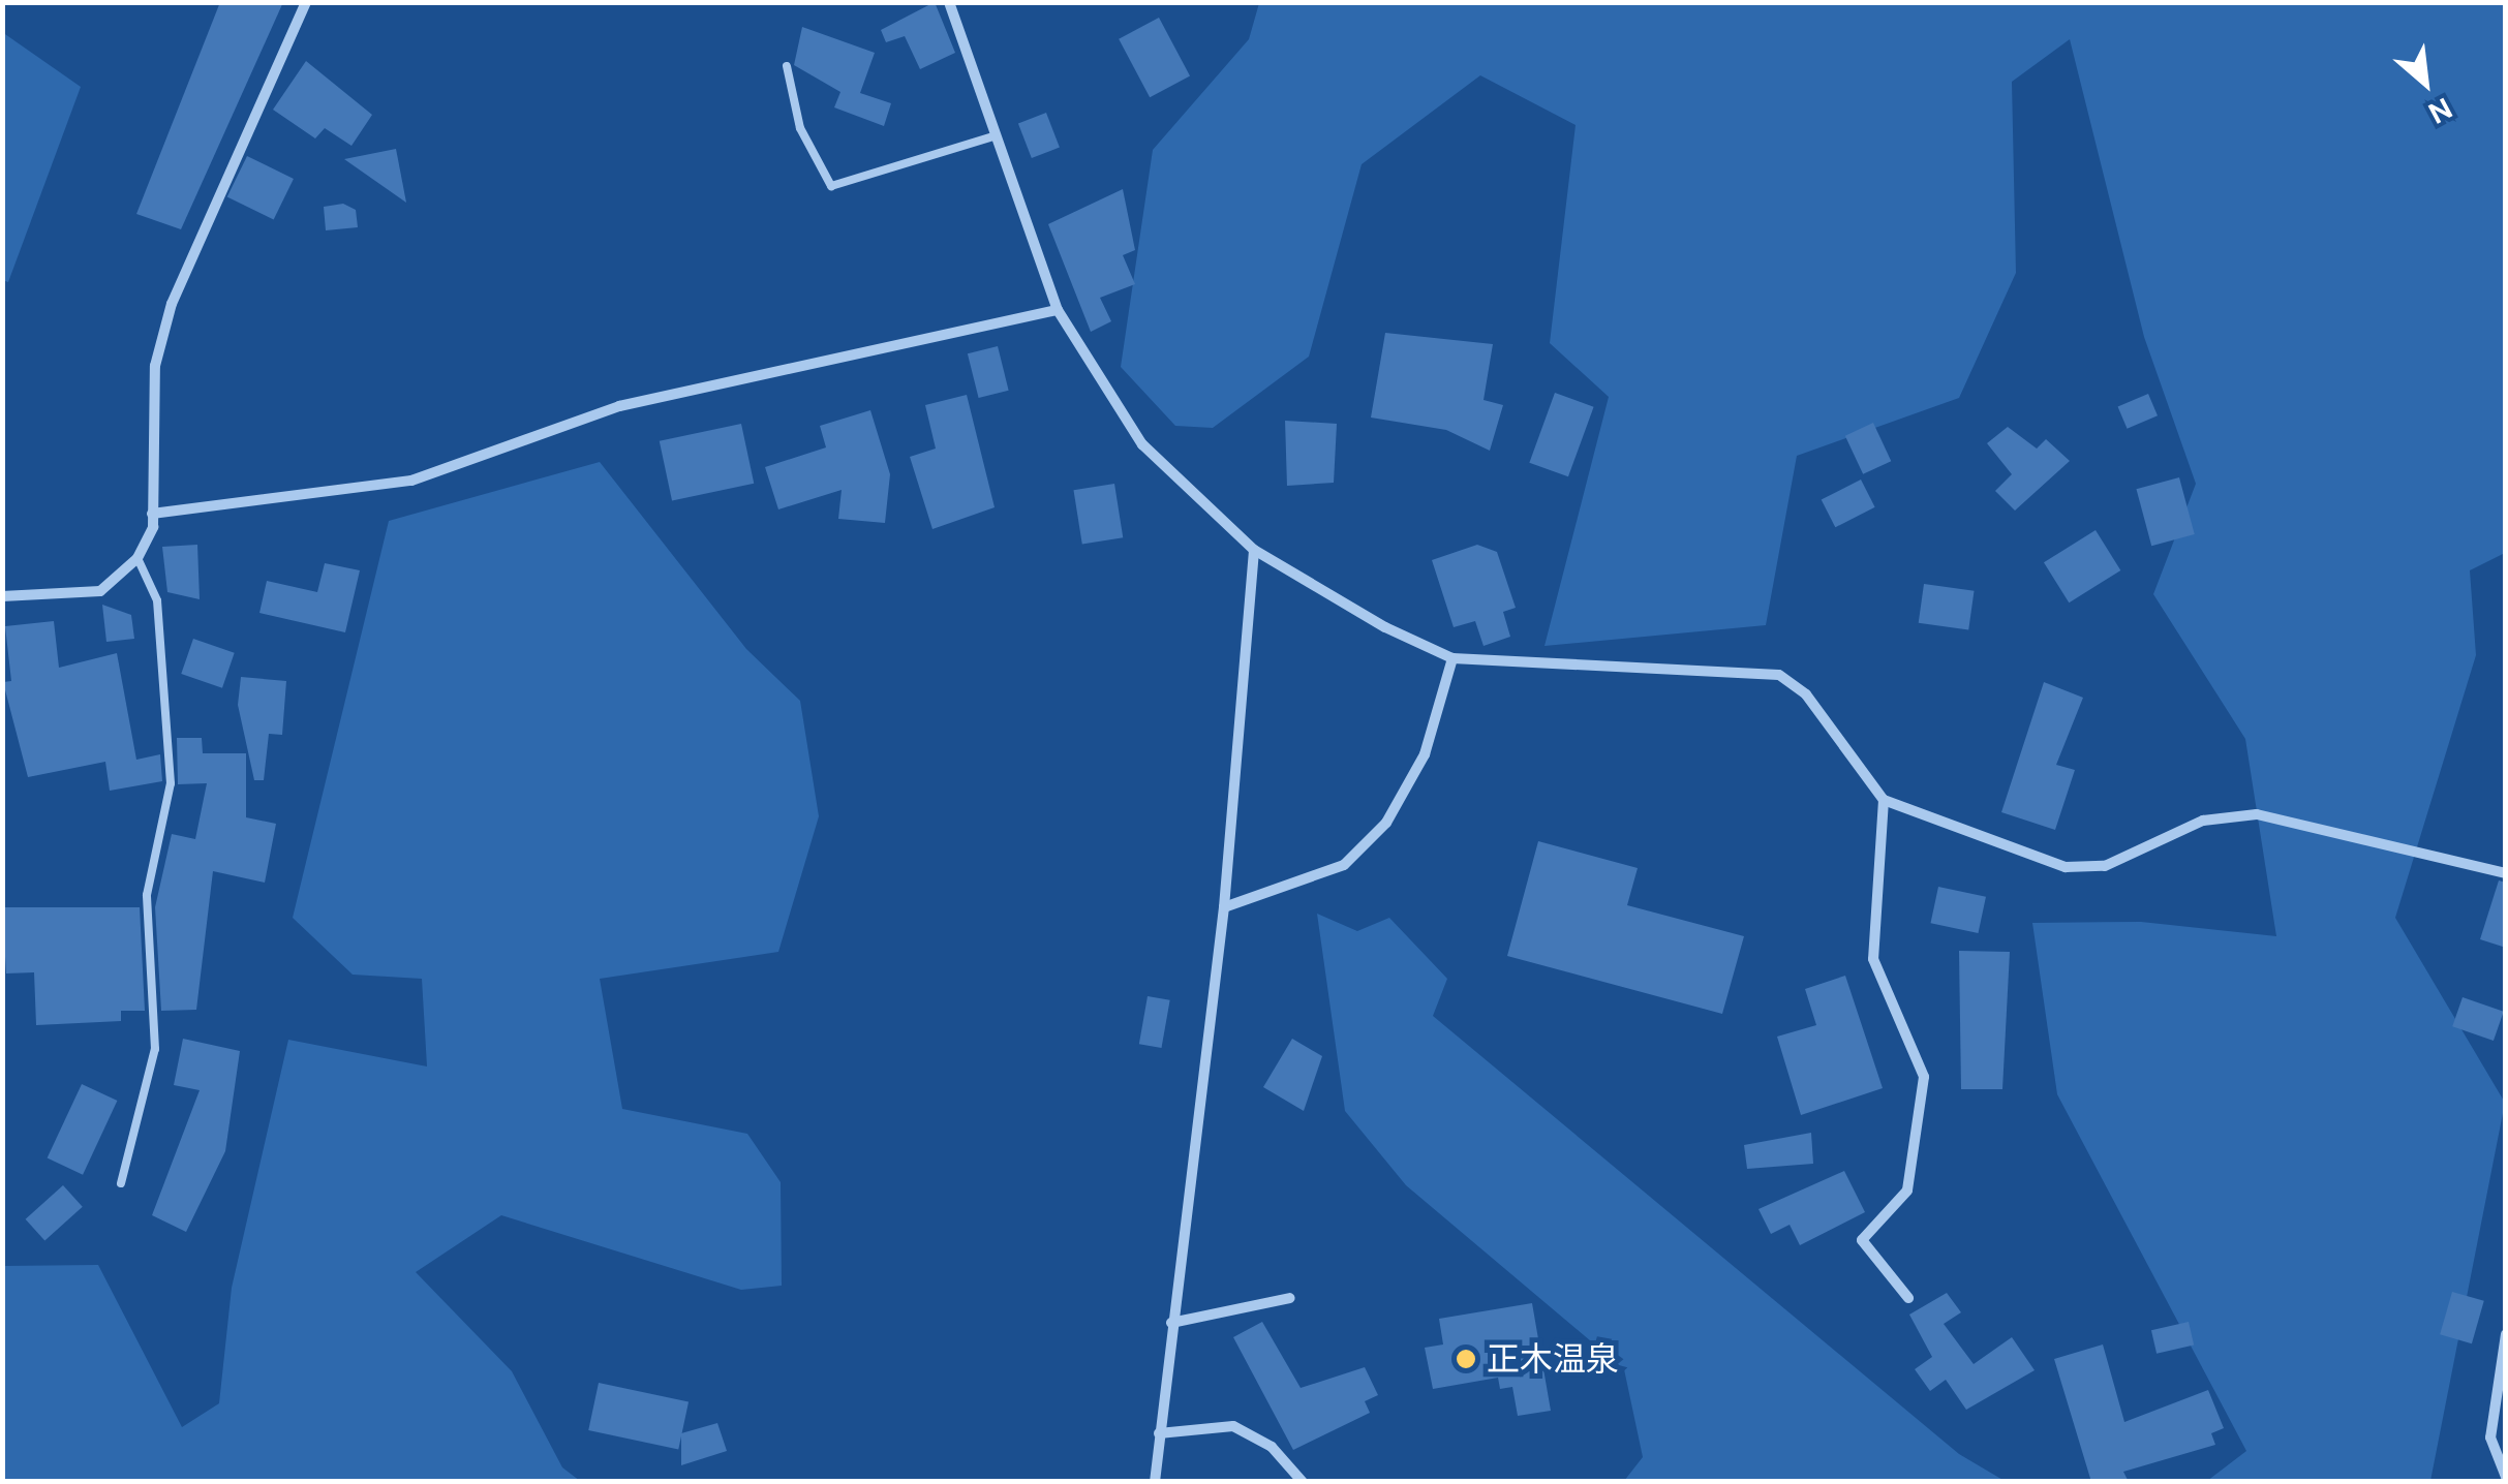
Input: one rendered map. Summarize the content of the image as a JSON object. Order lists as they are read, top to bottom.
{
  "places": ["正木温泉"],
  "north": "bottom right"
}
